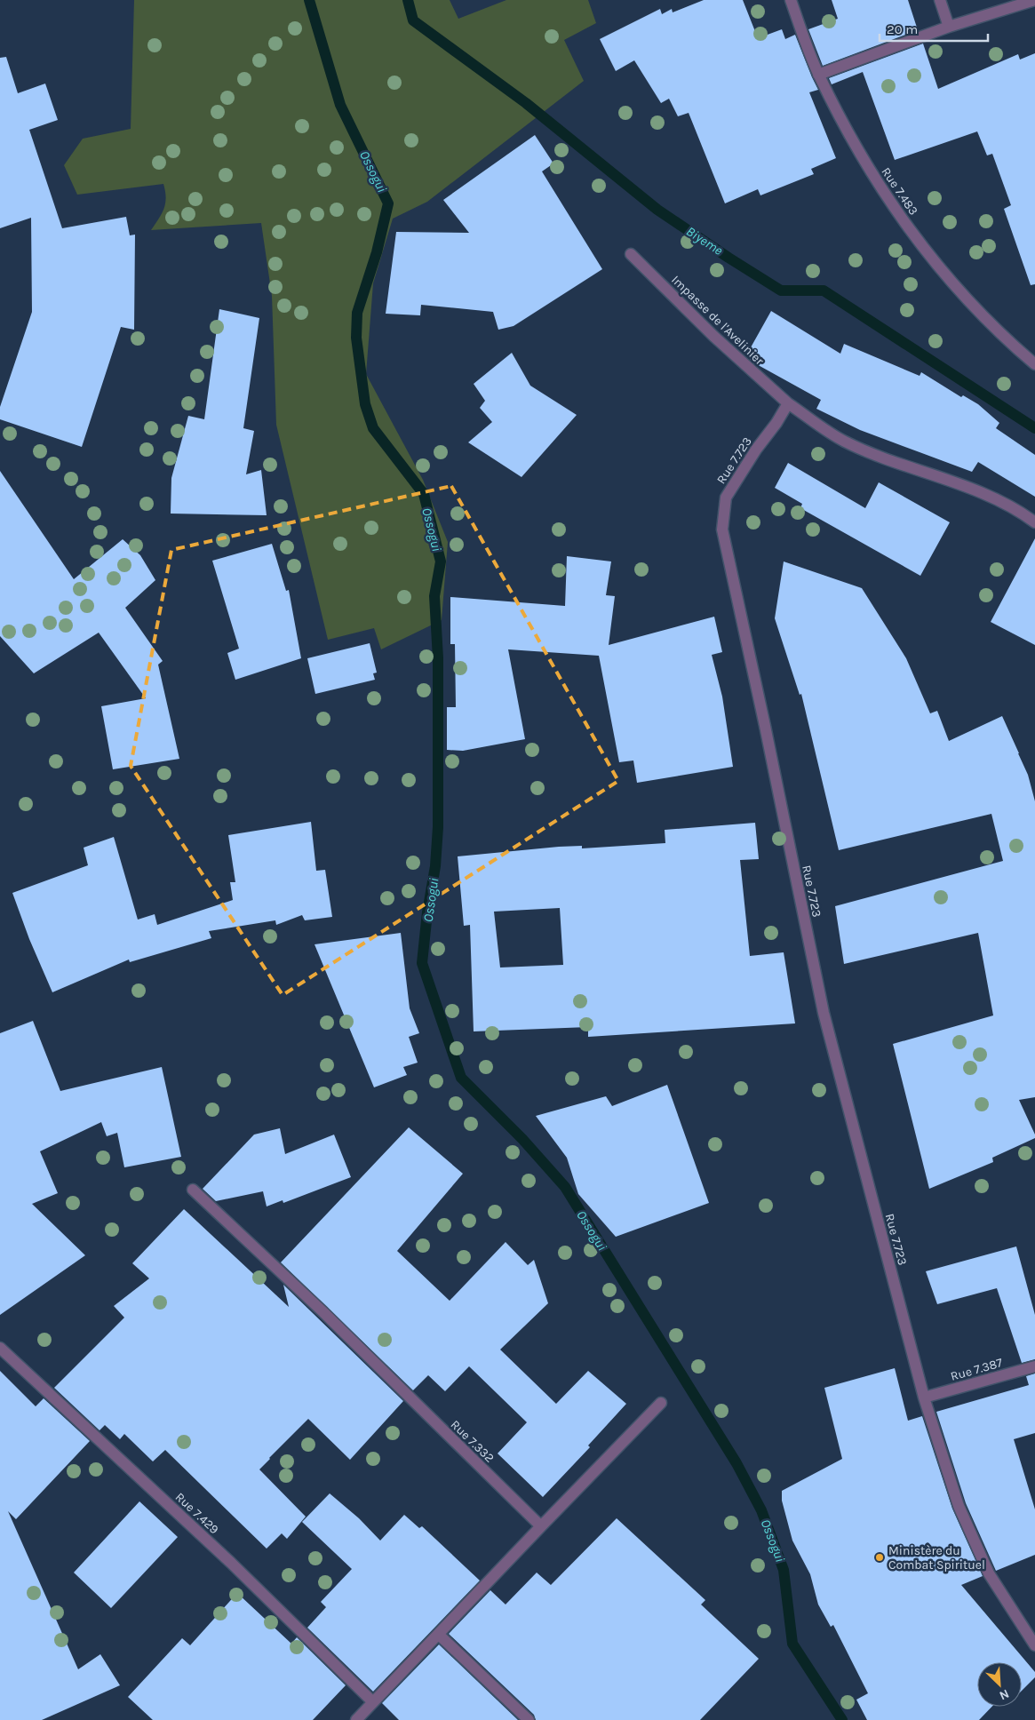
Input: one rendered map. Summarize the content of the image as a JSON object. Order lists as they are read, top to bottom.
{
  "streets": {
    "street": [
      "Rue 7.483",
      "Impasse de l'Avelinier",
      "Rue 7.723",
      "Rue 7.387",
      "Rue 7.332",
      "Rue 7.429"
    ]
  },
  "crossings": [
    ["Impasse de l'Avelinier", "Rue 7.723"],
    ["Rue 7.723", "Rue 7.387"]
  ],
  "water": ["Ossogui", "Biyeme"],
  "places": ["Ministère du Combat Spirituel"],
  "scale_bar": "20 m",
  "north": "bottom right"
}
